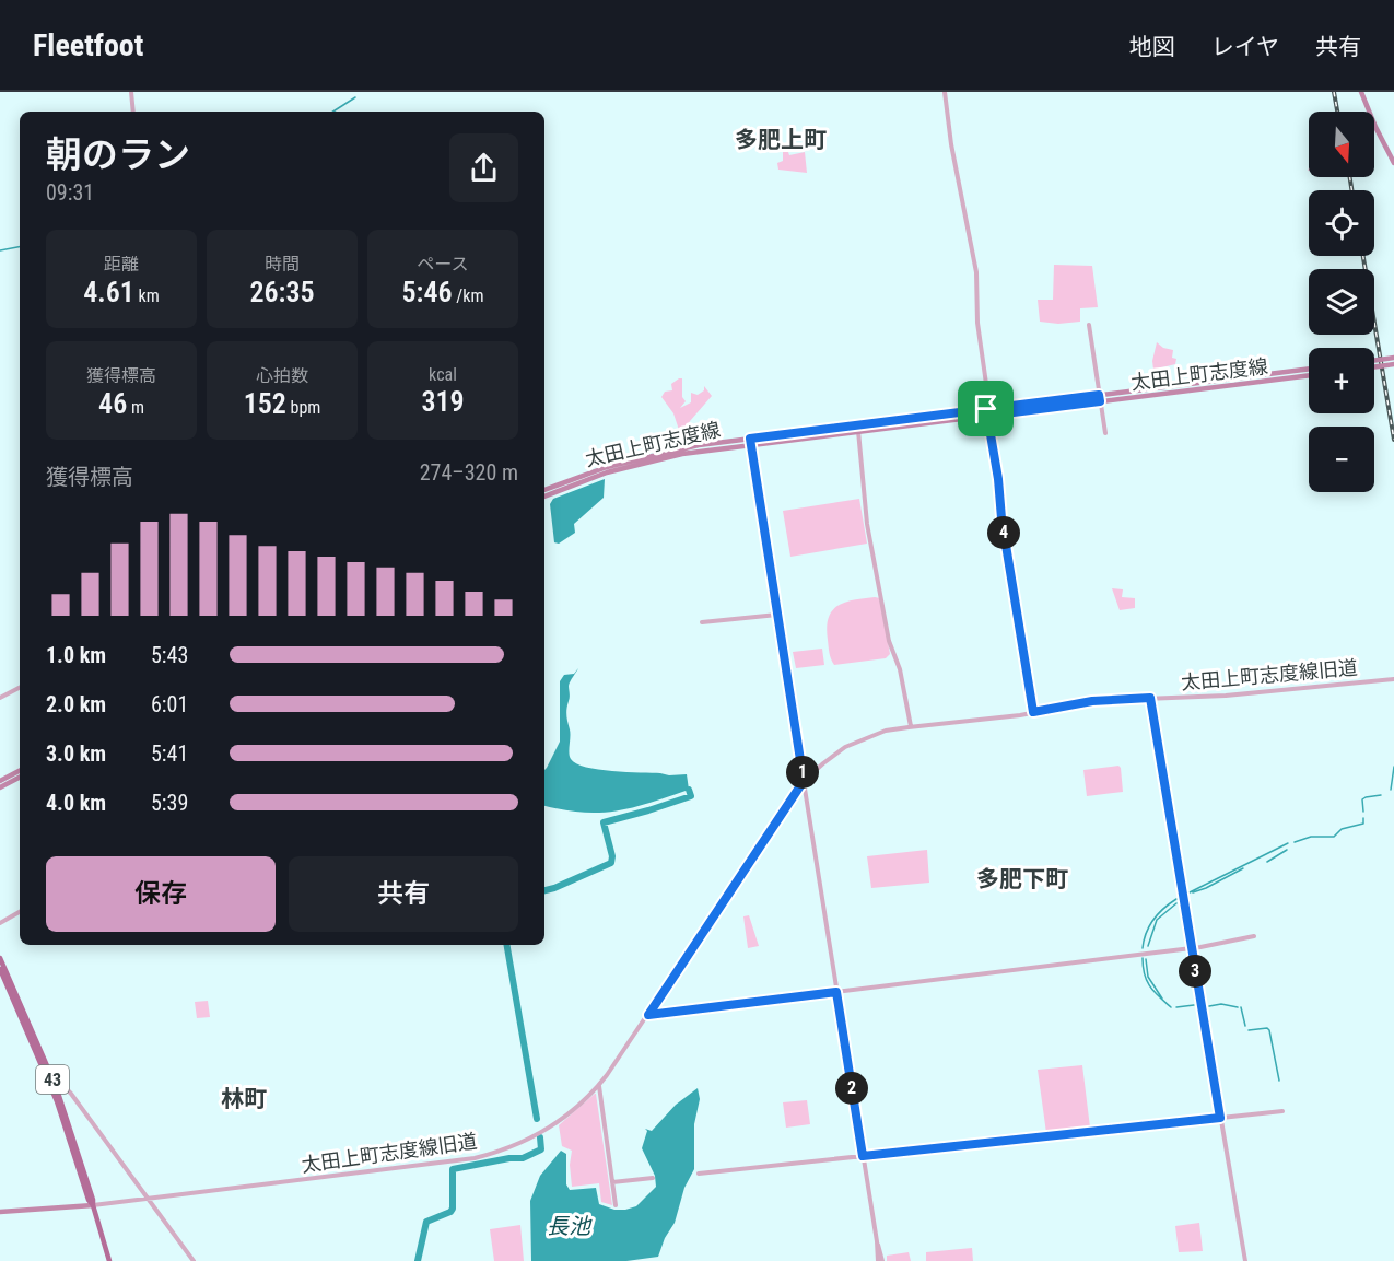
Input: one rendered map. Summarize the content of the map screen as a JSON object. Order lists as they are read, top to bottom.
{
  "streets": {
    "main road": ["太田上町志度線", "43"],
    "street": ["太田上町志度線旧道"]
  },
  "crossings": [
    ["太田上町志度線旧道", "43"]
  ],
  "districts": ["多肥上町", "多肥下町", "林町"],
  "water": ["長池"],
  "north": "bottom",
  "page": {
    "header": "Fleetfoot",
    "nav": ["地図", "レイヤ", "共有"],
    "map_buttons": ["+", "−"],
    "heading": ["朝のラン", "09:31"],
    "stats": [
      ["距離", "4.61 km"],
      ["時間", "26:35"],
      ["ペース", "5:46 /km"],
      ["獲得標高", "46 m"],
      ["心拍数", "152 bpm"],
      ["kcal", "319"]
    ],
    "chart": ["獲得標高", "274–320 m"],
    "pins": [
      "4",
      "1",
      "3",
      "2"
    ],
    "list": [
      {
        "name": "1.0 km",
        "note": "5:43"
      },
      {
        "name": "2.0 km",
        "note": "6:01"
      },
      {
        "name": "3.0 km",
        "note": "5:41"
      },
      {
        "name": "4.0 km",
        "note": "5:39"
      }
    ],
    "buttons": ["保存", "共有"]
  }
}
